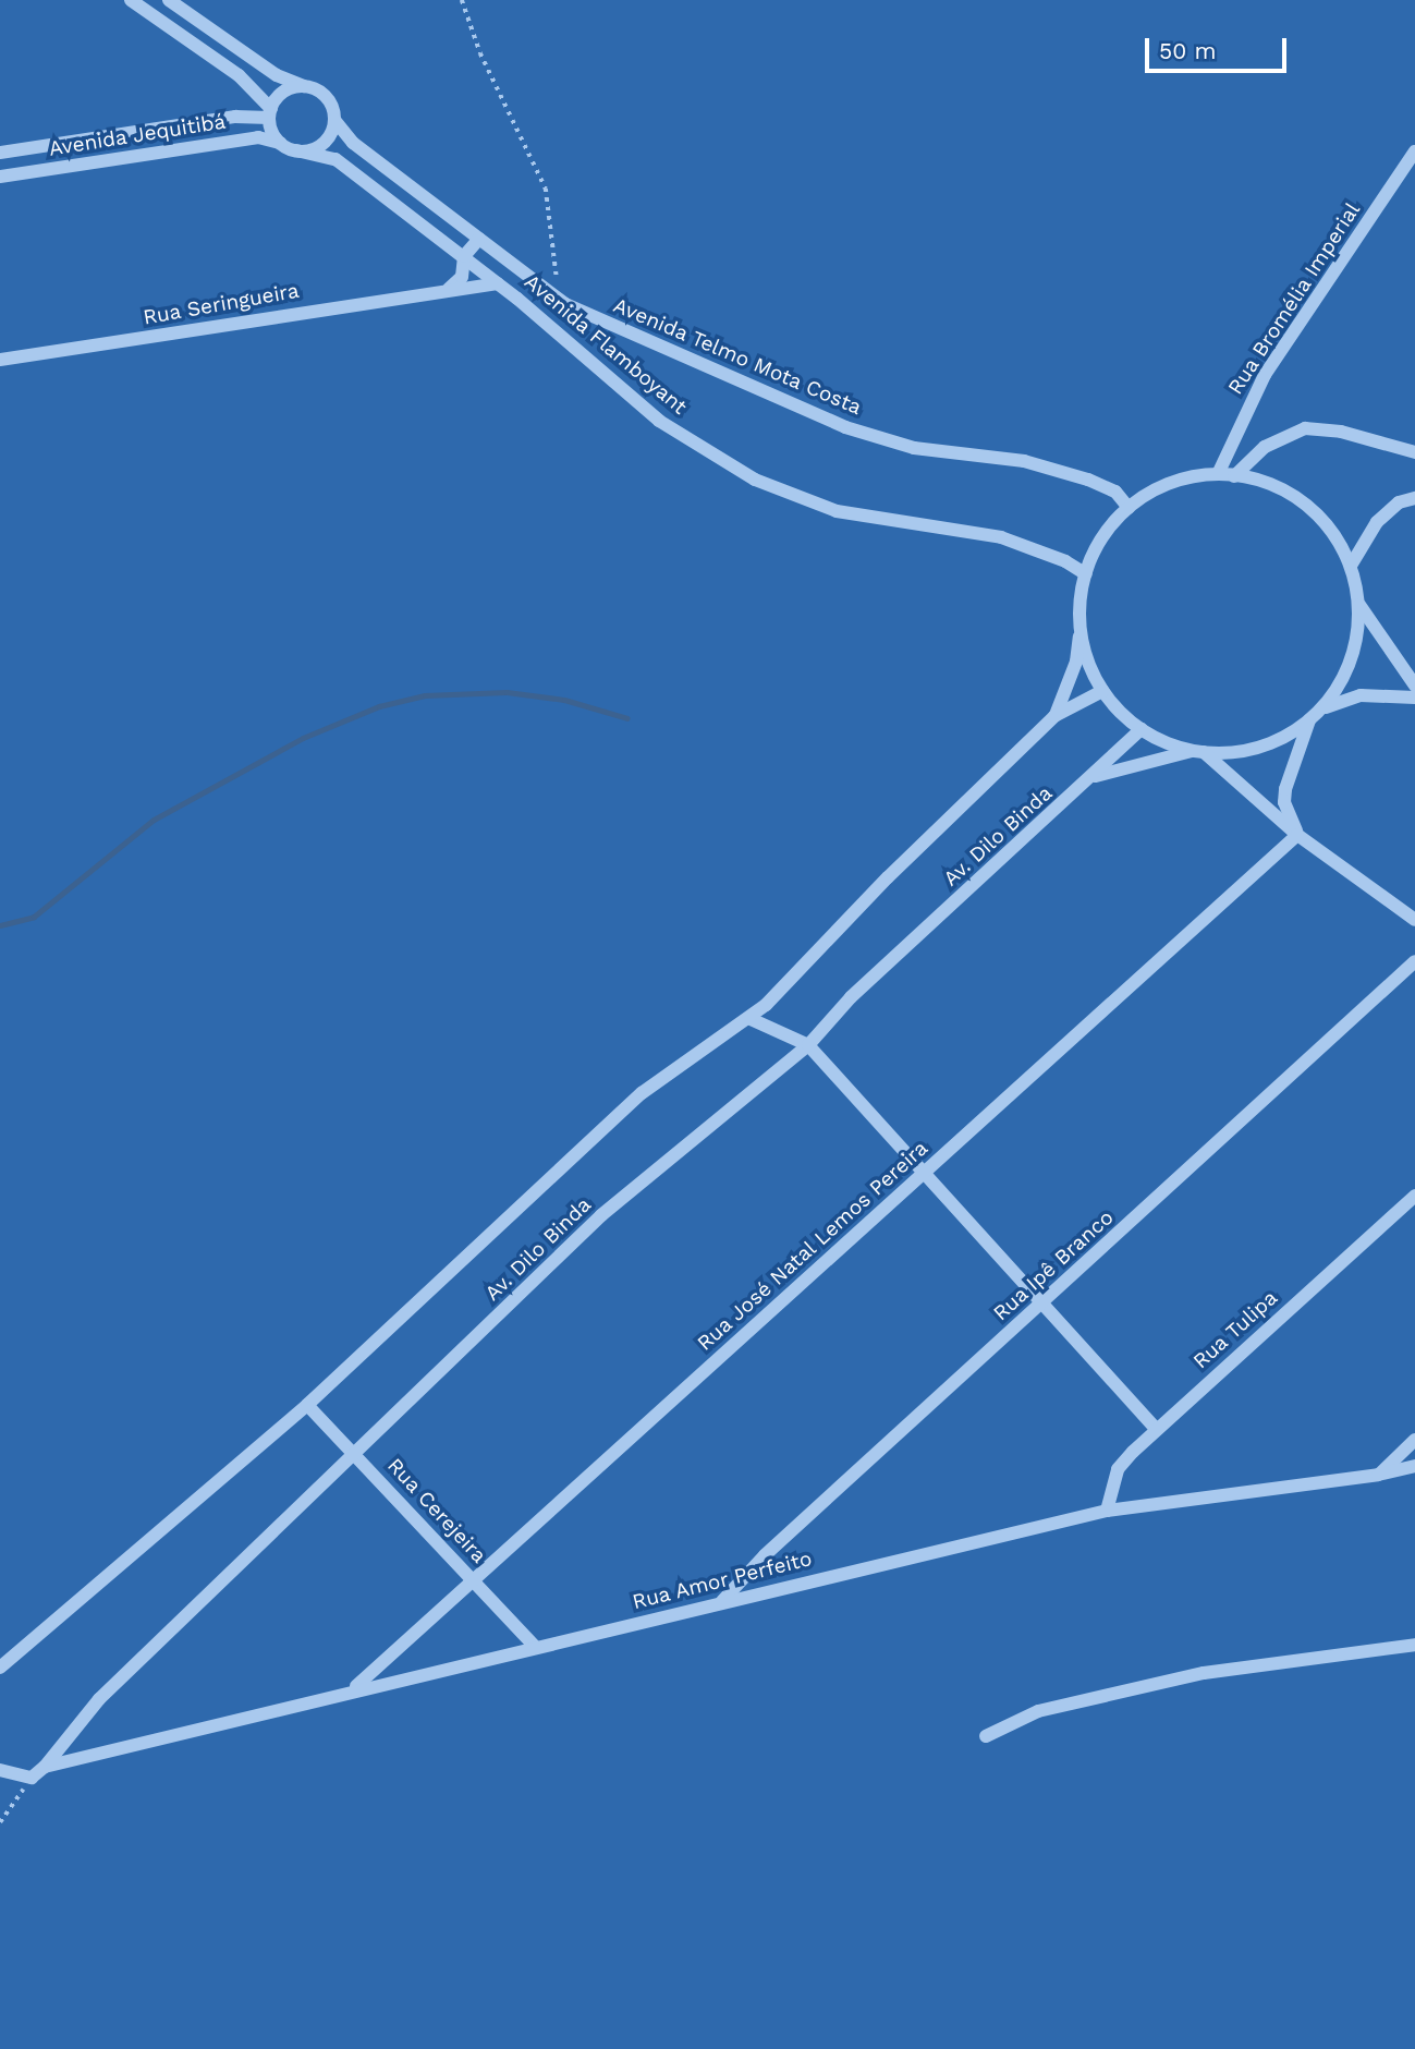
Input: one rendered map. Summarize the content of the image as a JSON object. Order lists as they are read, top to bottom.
{
  "streets": {
    "street": [
      "Avenida Jequitibá",
      "Rua Bromélia Imperial",
      "Rua Seringueira",
      "Avenida Flamboyant",
      "Avenida Telmo Mota Costa",
      "Av. Dilo Binda",
      "Rua José Natal Lemos Pereira",
      "Rua Ipê Branco",
      "Rua Tulipa",
      "Rua Cerejeira",
      "Rua Amor Perfeito"
    ]
  },
  "crossings": [
    ["Avenida Jequitibá", "Avenida Flamboyant"],
    ["Rua Seringueira", "Avenida Flamboyant"],
    ["Avenida Flamboyant", "Avenida Telmo Mota Costa"],
    ["Av. Dilo Binda", "Rua Cerejeira"],
    ["Av. Dilo Binda", "Rua Amor Perfeito"],
    ["Rua José Natal Lemos Pereira", "Rua Cerejeira"],
    ["Rua José Natal Lemos Pereira", "Rua Amor Perfeito"],
    ["Rua Ipê Branco", "Rua Amor Perfeito"],
    ["Rua Tulipa", "Rua Amor Perfeito"],
    ["Rua Cerejeira", "Rua Amor Perfeito"]
  ],
  "scale_bar": "50 m"
}
